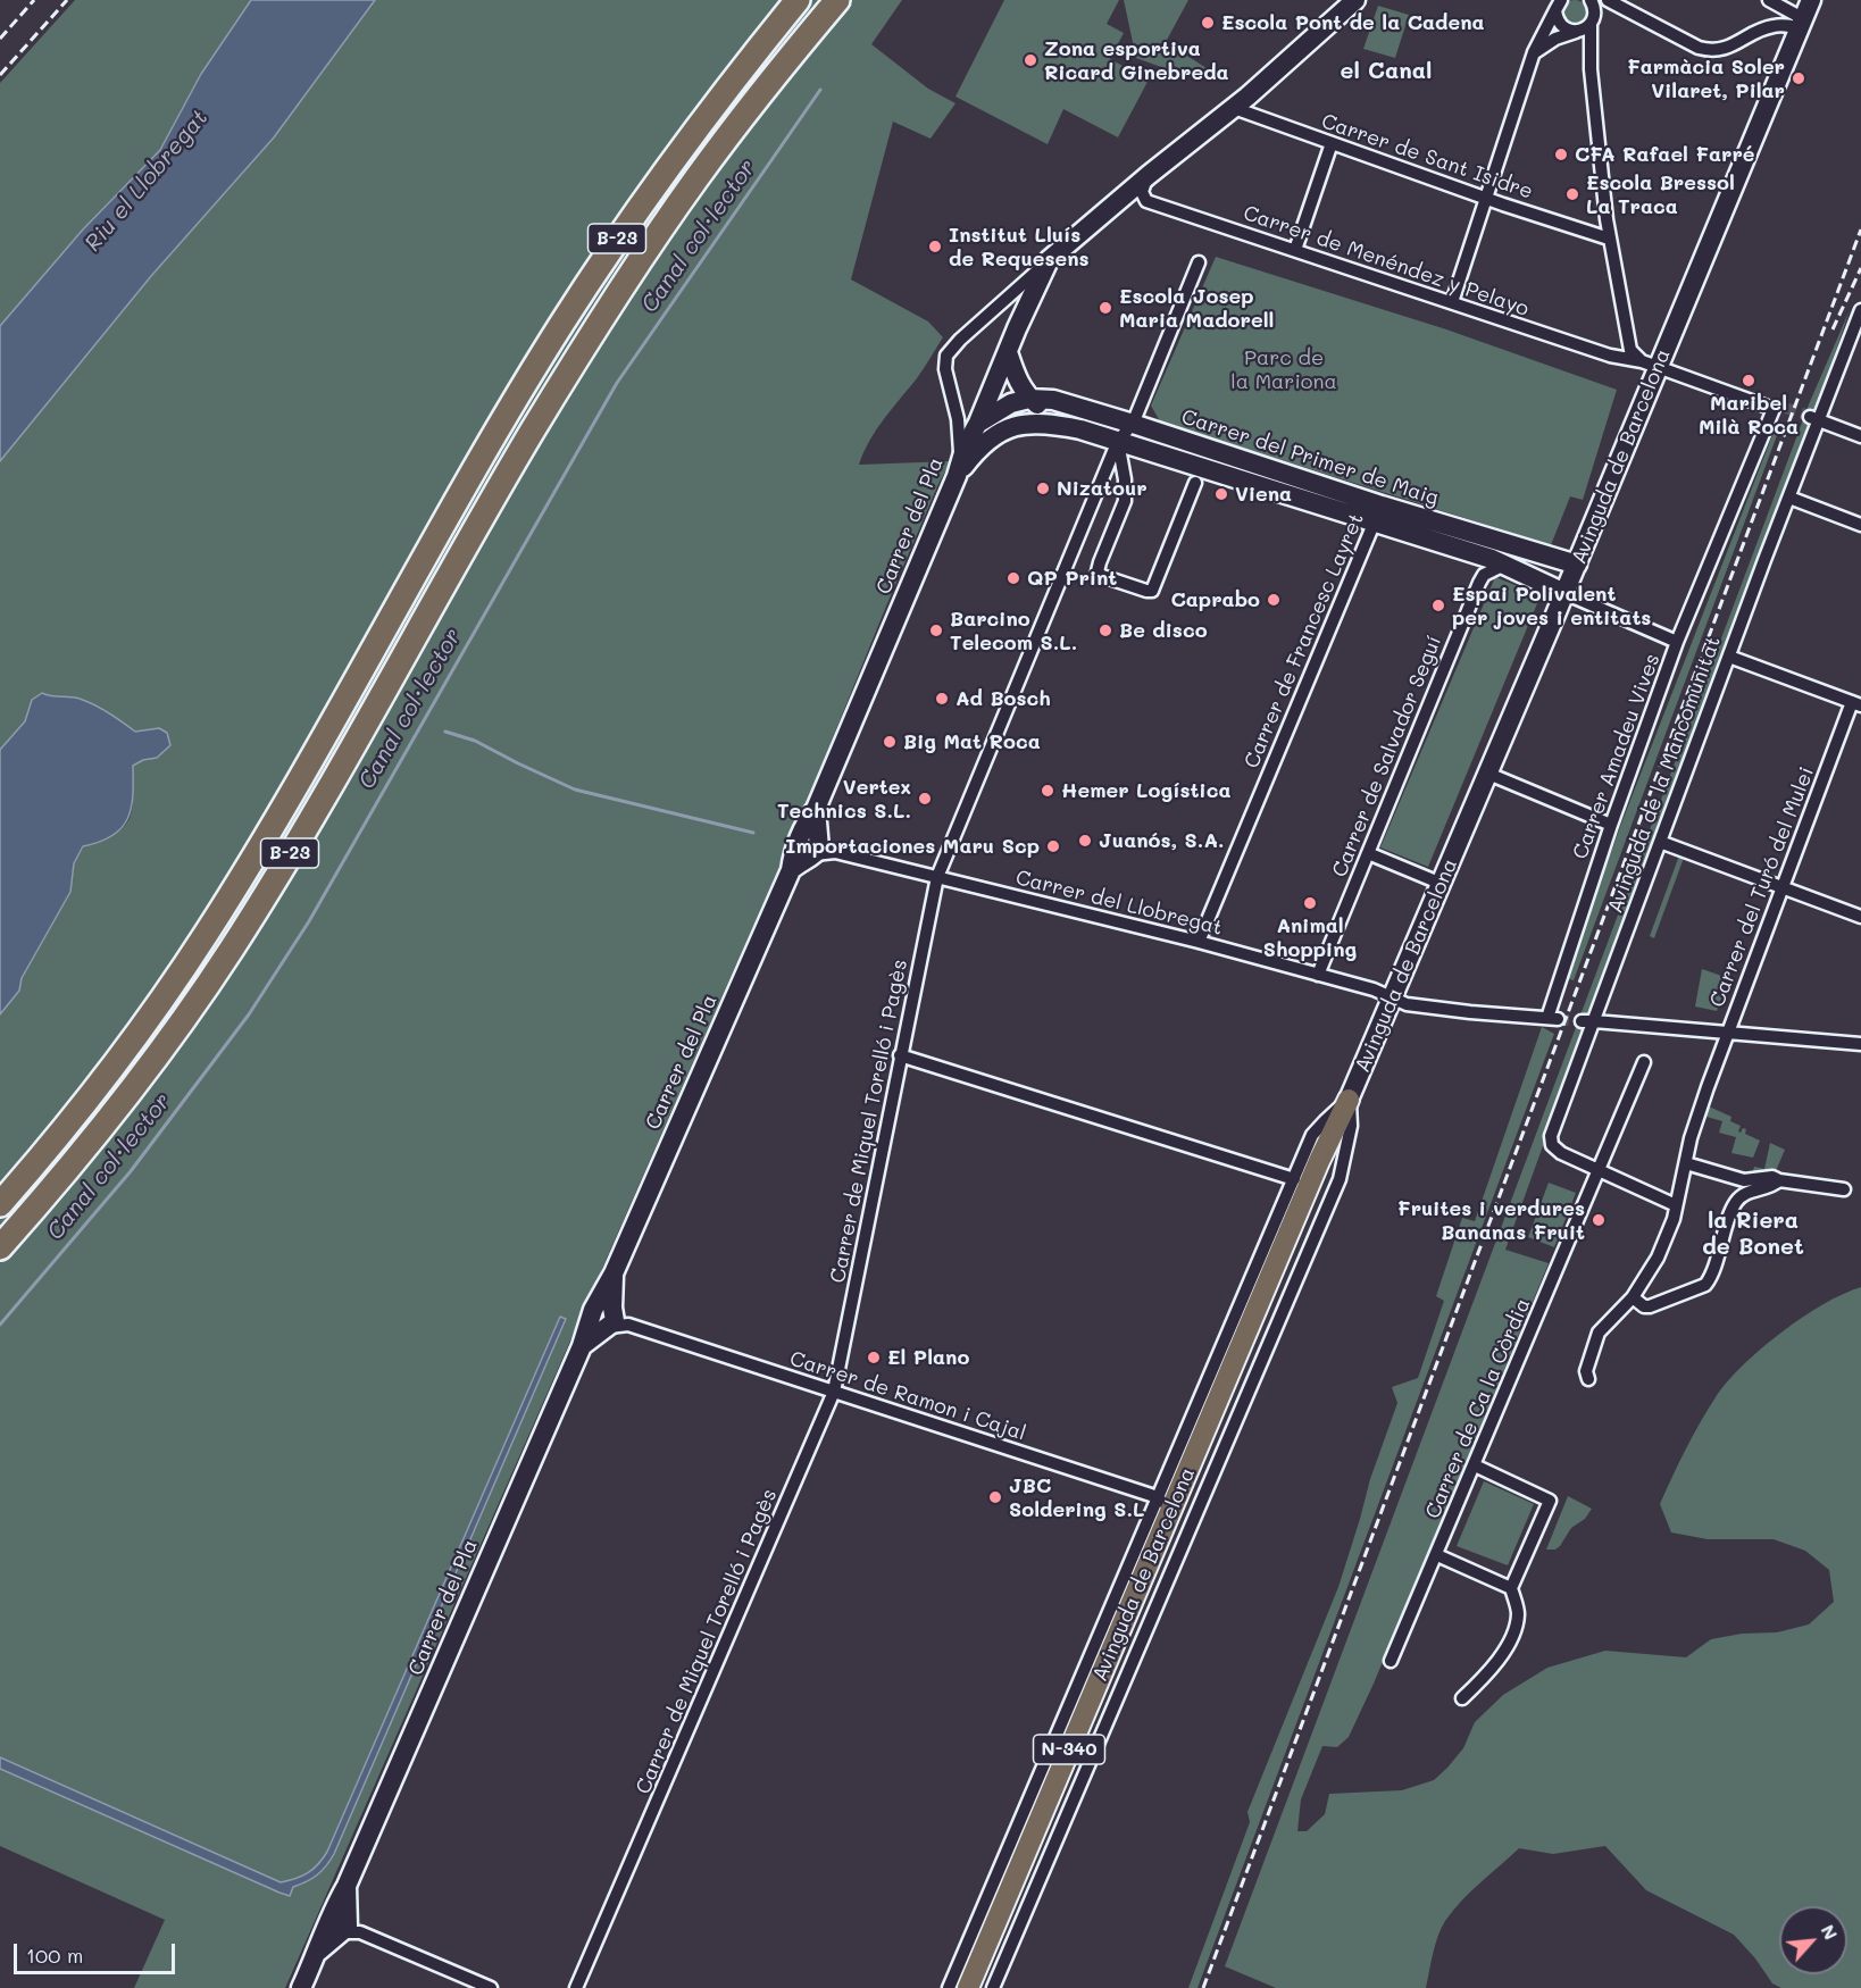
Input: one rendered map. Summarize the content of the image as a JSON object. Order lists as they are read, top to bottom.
{
  "streets": {
    "highway": ["B-23"],
    "main road": [
      "Avinguda de Barcelona",
      "Carrer del Primer de Maig",
      "Carrer del Pla",
      "N-340"
    ],
    "street": [
      "Carrer de Sant Isidre",
      "Carrer de Menéndez y Pelayo",
      "Carrer de Francesc Layret",
      "Carrer de Salvador Seguí",
      "Carrer Amadeu Vives",
      "Avinguda de la Mancomunitat",
      "Carrer del Turó del Mulei",
      "Carrer del Llobregat",
      "Carrer de Miquel Torelló i Pagès",
      "Carrer de Ramon i Cajal",
      "Carrer de Ca la Còrdia"
    ]
  },
  "crossings": [
    ["Carrer de Menéndez y Pelayo", "Avinguda de Barcelona"],
    ["Carrer de Menéndez y Pelayo", "Carrer Amadeu Vives"],
    ["Avinguda de Barcelona", "Carrer del Primer de Maig"],
    ["Avinguda de Barcelona", "Carrer del Llobregat"],
    ["Avinguda de Barcelona", "Carrer de Ramon i Cajal"],
    ["Carrer del Primer de Maig", "Carrer del Pla"],
    ["Carrer del Primer de Maig", "Carrer de Francesc Layret"],
    ["Carrer del Primer de Maig", "Carrer de Salvador Seguí"],
    ["Carrer del Primer de Maig", "Carrer de Miquel Torelló i Pagès"],
    ["Carrer del Pla", "Carrer del Llobregat"],
    ["Carrer del Pla", "Carrer de Ramon i Cajal"],
    ["Carrer de Francesc Layret", "Carrer del Llobregat"],
    ["Carrer de Salvador Seguí", "Carrer del Llobregat"],
    ["Carrer Amadeu Vives", "Carrer del Llobregat"],
    ["Avinguda de la Mancomunitat", "Carrer de Ca la Còrdia"],
    ["Carrer del Llobregat", "Carrer de Miquel Torelló i Pagès"],
    ["Carrer de Miquel Torelló i Pagès", "Carrer de Ramon i Cajal"]
  ],
  "districts": ["el Canal", "la Riera de Bonet"],
  "water": ["Riu el Llobregat", "Canal col·lector"],
  "parks": ["Parc de la Mariona"],
  "places": [
    "Escola Pont de la Cadena",
    "Zona esportiva Ricard Ginebreda",
    "Farmàcia Soler Vilaret, Pilar",
    "CFA Rafael Farré",
    "Escola Bressol La Traca",
    "Institut Lluís de Requesens",
    "Escola Josep Maria Madorell",
    "Maribel Milà Roca",
    "Nizatour",
    "Viena",
    "QP Print",
    "Caprabo",
    "Espai Polivalent per joves i entitats",
    "Barcino Telecom S.L.",
    "Be disco",
    "Ad Bosch",
    "Big Mat Roca",
    "Hemer Logística",
    "Vertex Technics S.L.",
    "Juanós, S.A.",
    "Importaciones Maru Scp",
    "Animal Shopping",
    "Fruites i verdures Bananas Fruit",
    "El Plano",
    "JBC Soldering S.L"
  ],
  "scale_bar": "100 m",
  "north": "top right"
}
